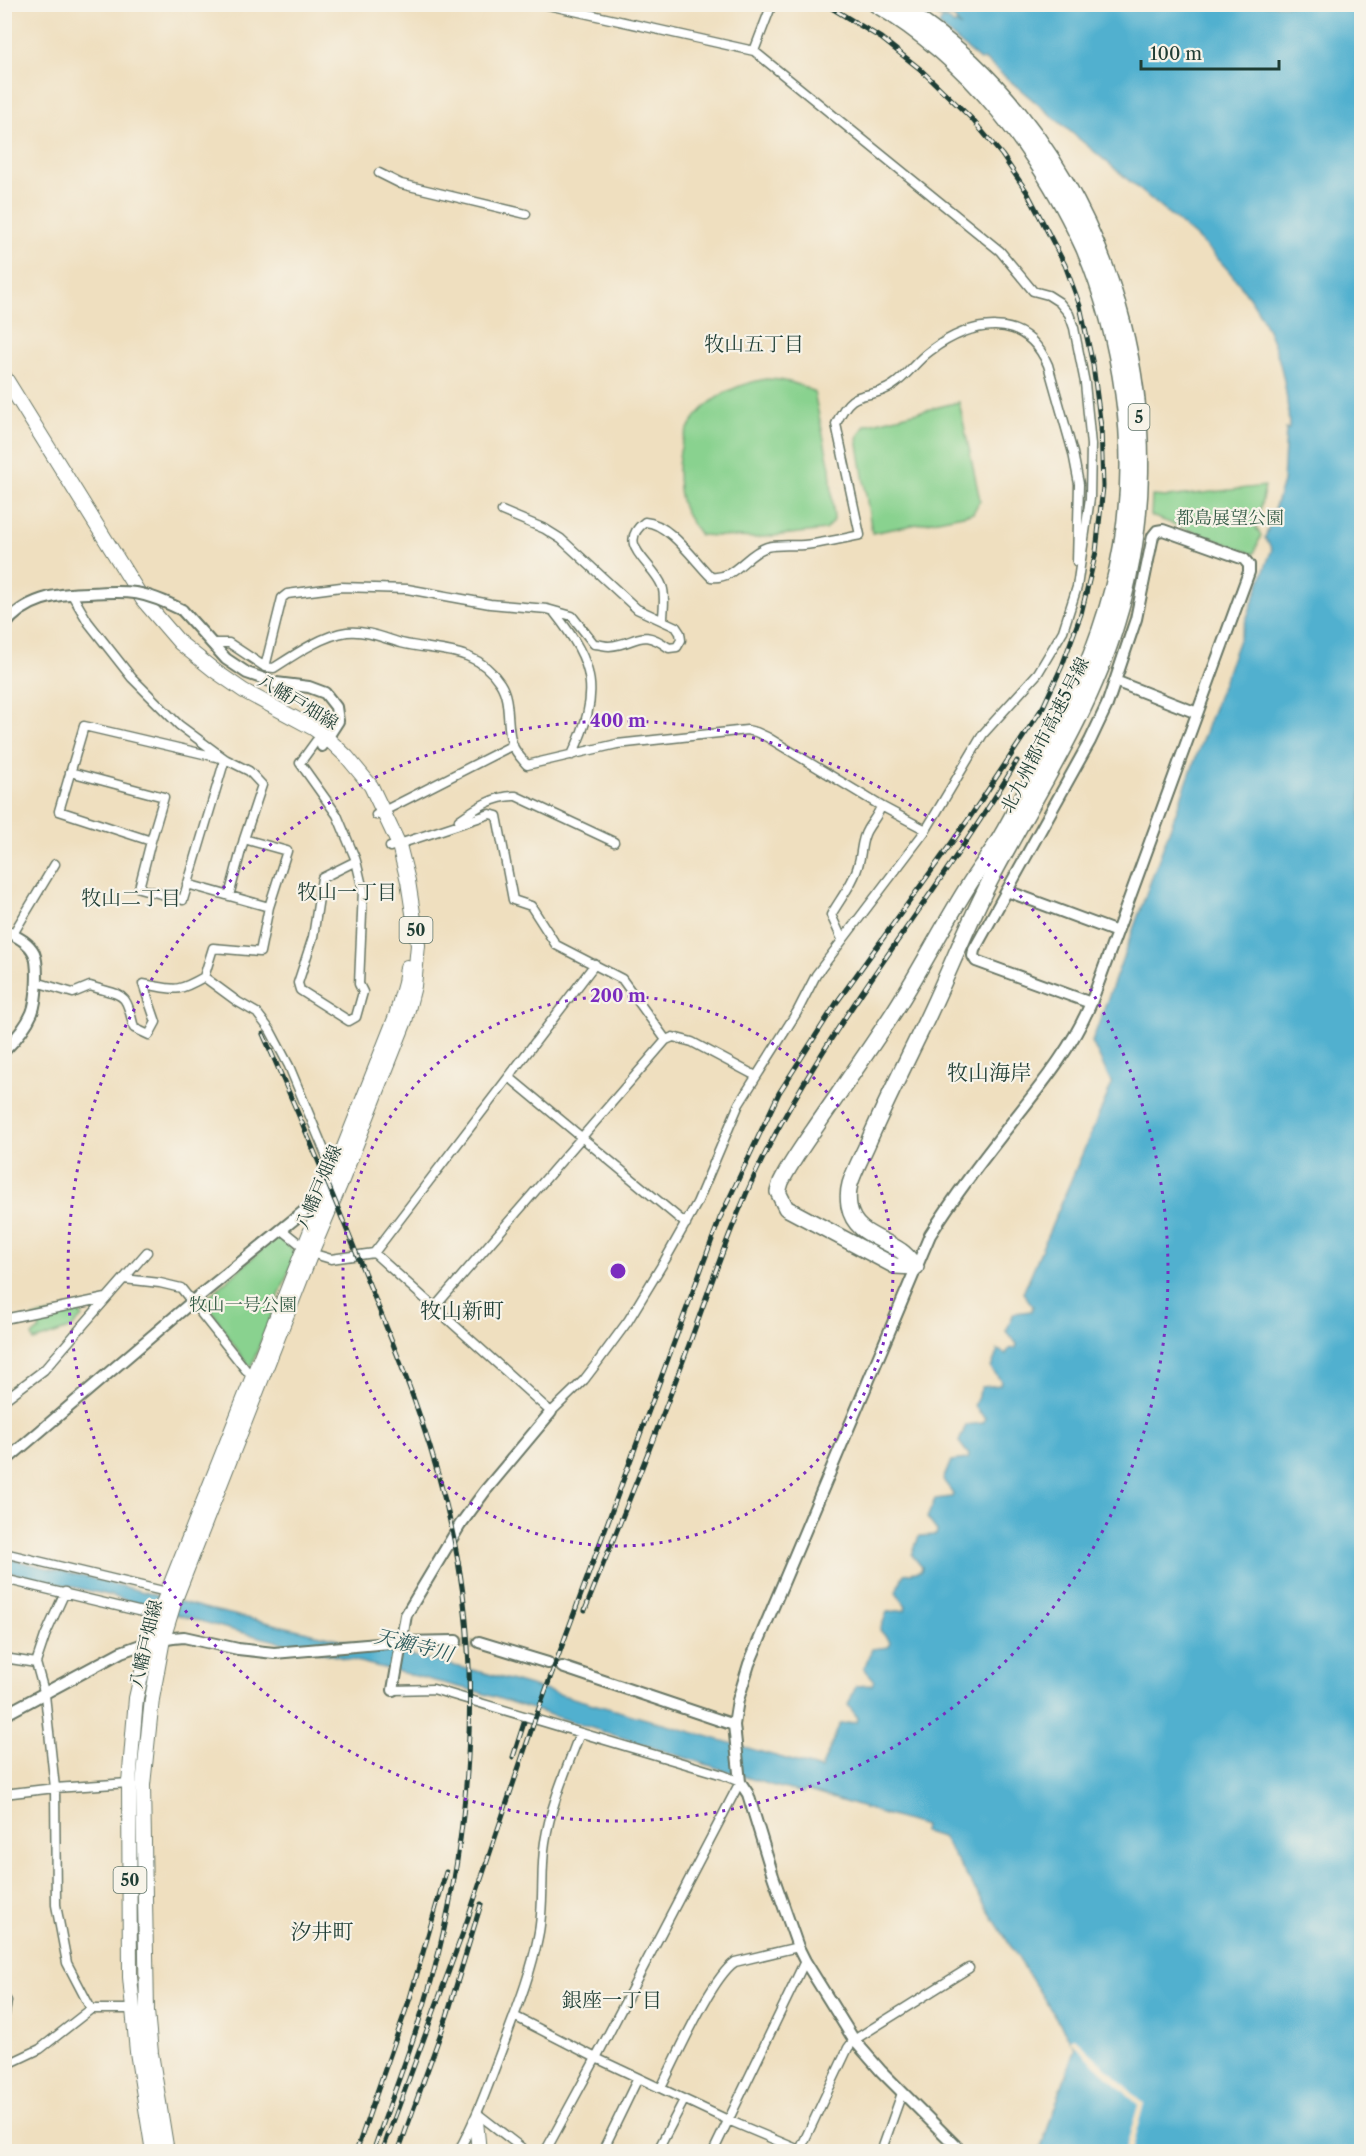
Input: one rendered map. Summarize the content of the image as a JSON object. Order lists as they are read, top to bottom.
{
  "streets": {
    "highway": ["5", "北九州都市高速5号線"],
    "main road": ["八幡戸畑線", "50"]
  },
  "districts": [
    "牧山五丁目",
    "牧山一丁目",
    "牧山二丁目",
    "牧山海岸",
    "牧山新町",
    "汐井町",
    "銀座一丁目"
  ],
  "water": ["天瀬寺川"],
  "parks": ["都島展望公園", "牧山一号公園"],
  "scale_bar": "100 m",
  "rings": ["400 m", "200 m"]
}
